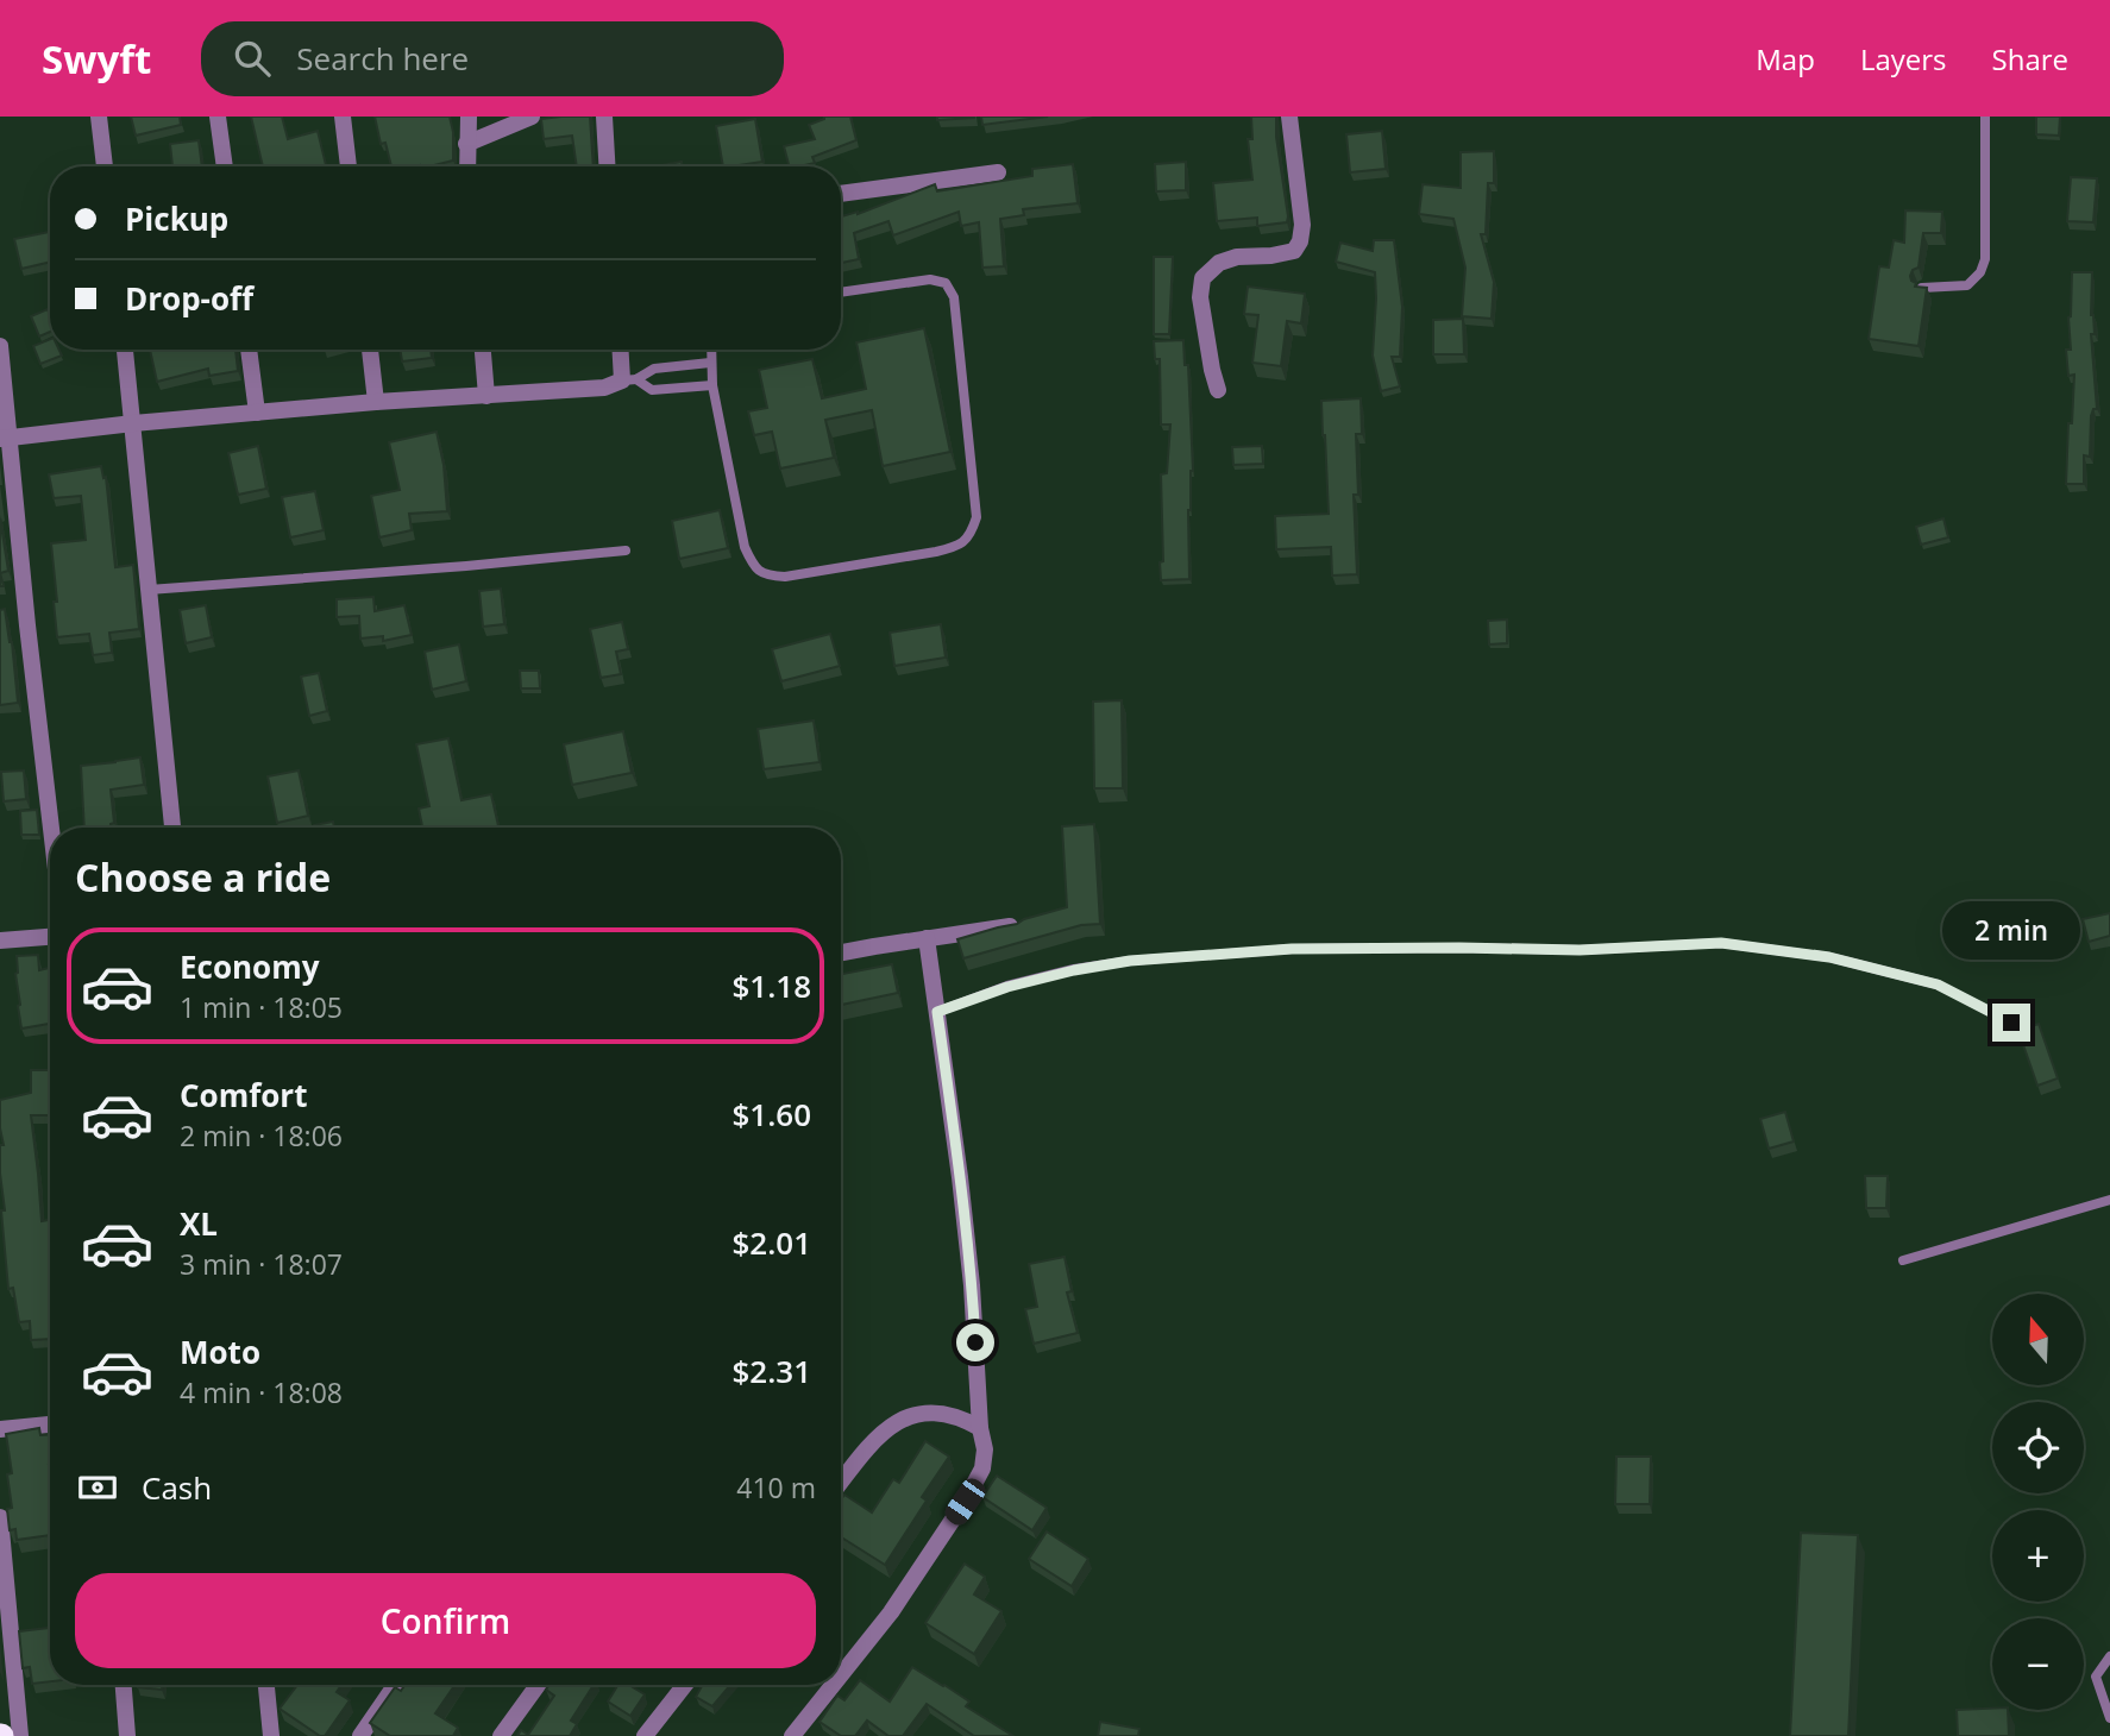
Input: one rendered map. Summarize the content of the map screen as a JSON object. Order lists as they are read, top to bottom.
{
  "north": "top",
  "page": {
    "header": "Swyft",
    "search": "Search here",
    "nav": ["Map", "Layers", "Share"],
    "banner": ["Pickup", "Drop-off"],
    "heading": "Choose a ride",
    "bubble": "2 min",
    "list": [
      {
        "name": "Economy",
        "note": "1 min · 18:05",
        "value": "$1.18"
      },
      {
        "name": "Comfort",
        "note": "2 min · 18:06",
        "value": "$1.60"
      },
      {
        "name": "XL",
        "note": "3 min · 18:07",
        "value": "$2.01"
      },
      {
        "name": "Moto",
        "note": "4 min · 18:08",
        "value": "$2.31"
      }
    ],
    "map_buttons": ["+", "−"],
    "pay": ["Cash", "410 m"],
    "buttons": "Confirm"
  }
}
